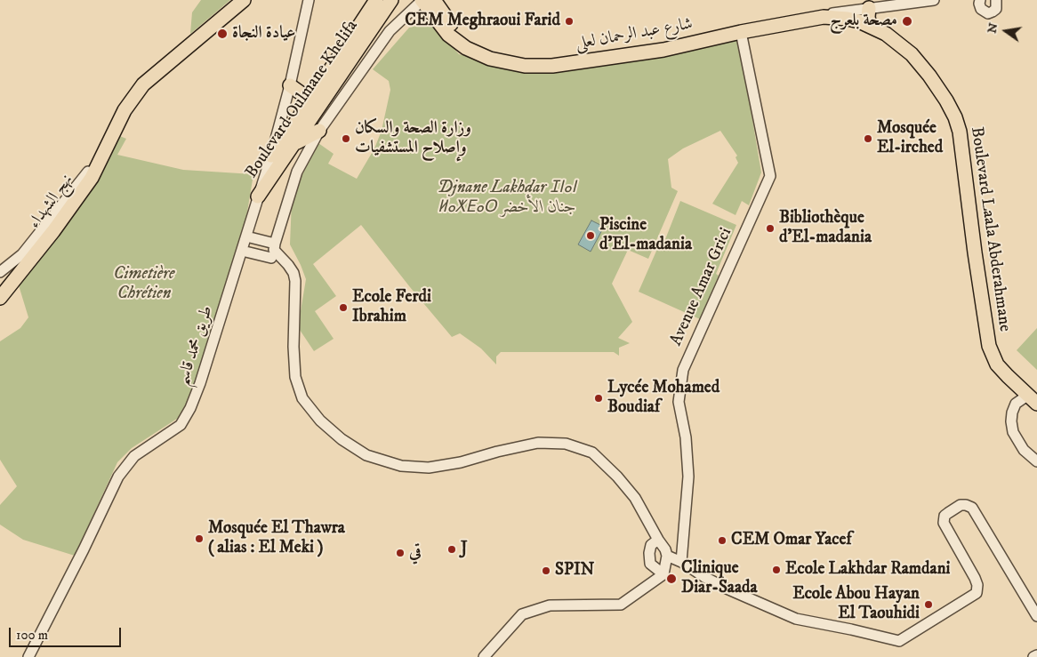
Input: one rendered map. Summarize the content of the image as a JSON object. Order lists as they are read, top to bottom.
{
  "streets": {
    "main road": [
      "شارع عبد الرحمان لعلى",
      "Boulevard Oulmane Khelifa",
      "نهج الشهداء",
      "Boulevard Laala Abderahmane"
    ],
    "street": ["Avenue Amar Grici", "طريق محمد قاسم"]
  },
  "crossings": [
    ["شارع عبد الرحمان لعلى", "Boulevard Laala Abderahmane"],
    ["شارع عبد الرحمان لعلى", "Avenue Amar Grici"],
    ["Boulevard Oulmane Khelifa", "طريق محمد قاسم"]
  ],
  "parks": ["Djnane Lakhdar ⵊⵏⴰⵏ ⵍⴰⵅⴹⴰⵔ جنان الأخضر", "Cimetière Chrétien"],
  "places": [
    "CEM Meghraoui Farid",
    "مصحة بلعرج",
    "عيادة النجاة",
    "وزارة الصحة والسكان وإصلاح المستشفيات",
    "Mosquée El-irched",
    "Bibliothèque d'El-madania",
    "Piscine d'El-madania",
    "Ecole Ferdi Ibrahim",
    "Lycée Mohamed Boudiaf",
    "Mosquée El Thawra ( alias : El Meki )",
    "CEM Omar Yacef",
    "J",
    "قي",
    "Ecole Lakhdar Ramdani",
    "SPIN",
    "Clinique Diar-Saada",
    "Ecole Abou Hayan El Taouhidi"
  ],
  "scale_bar": "100 m",
  "north": "left"
}
